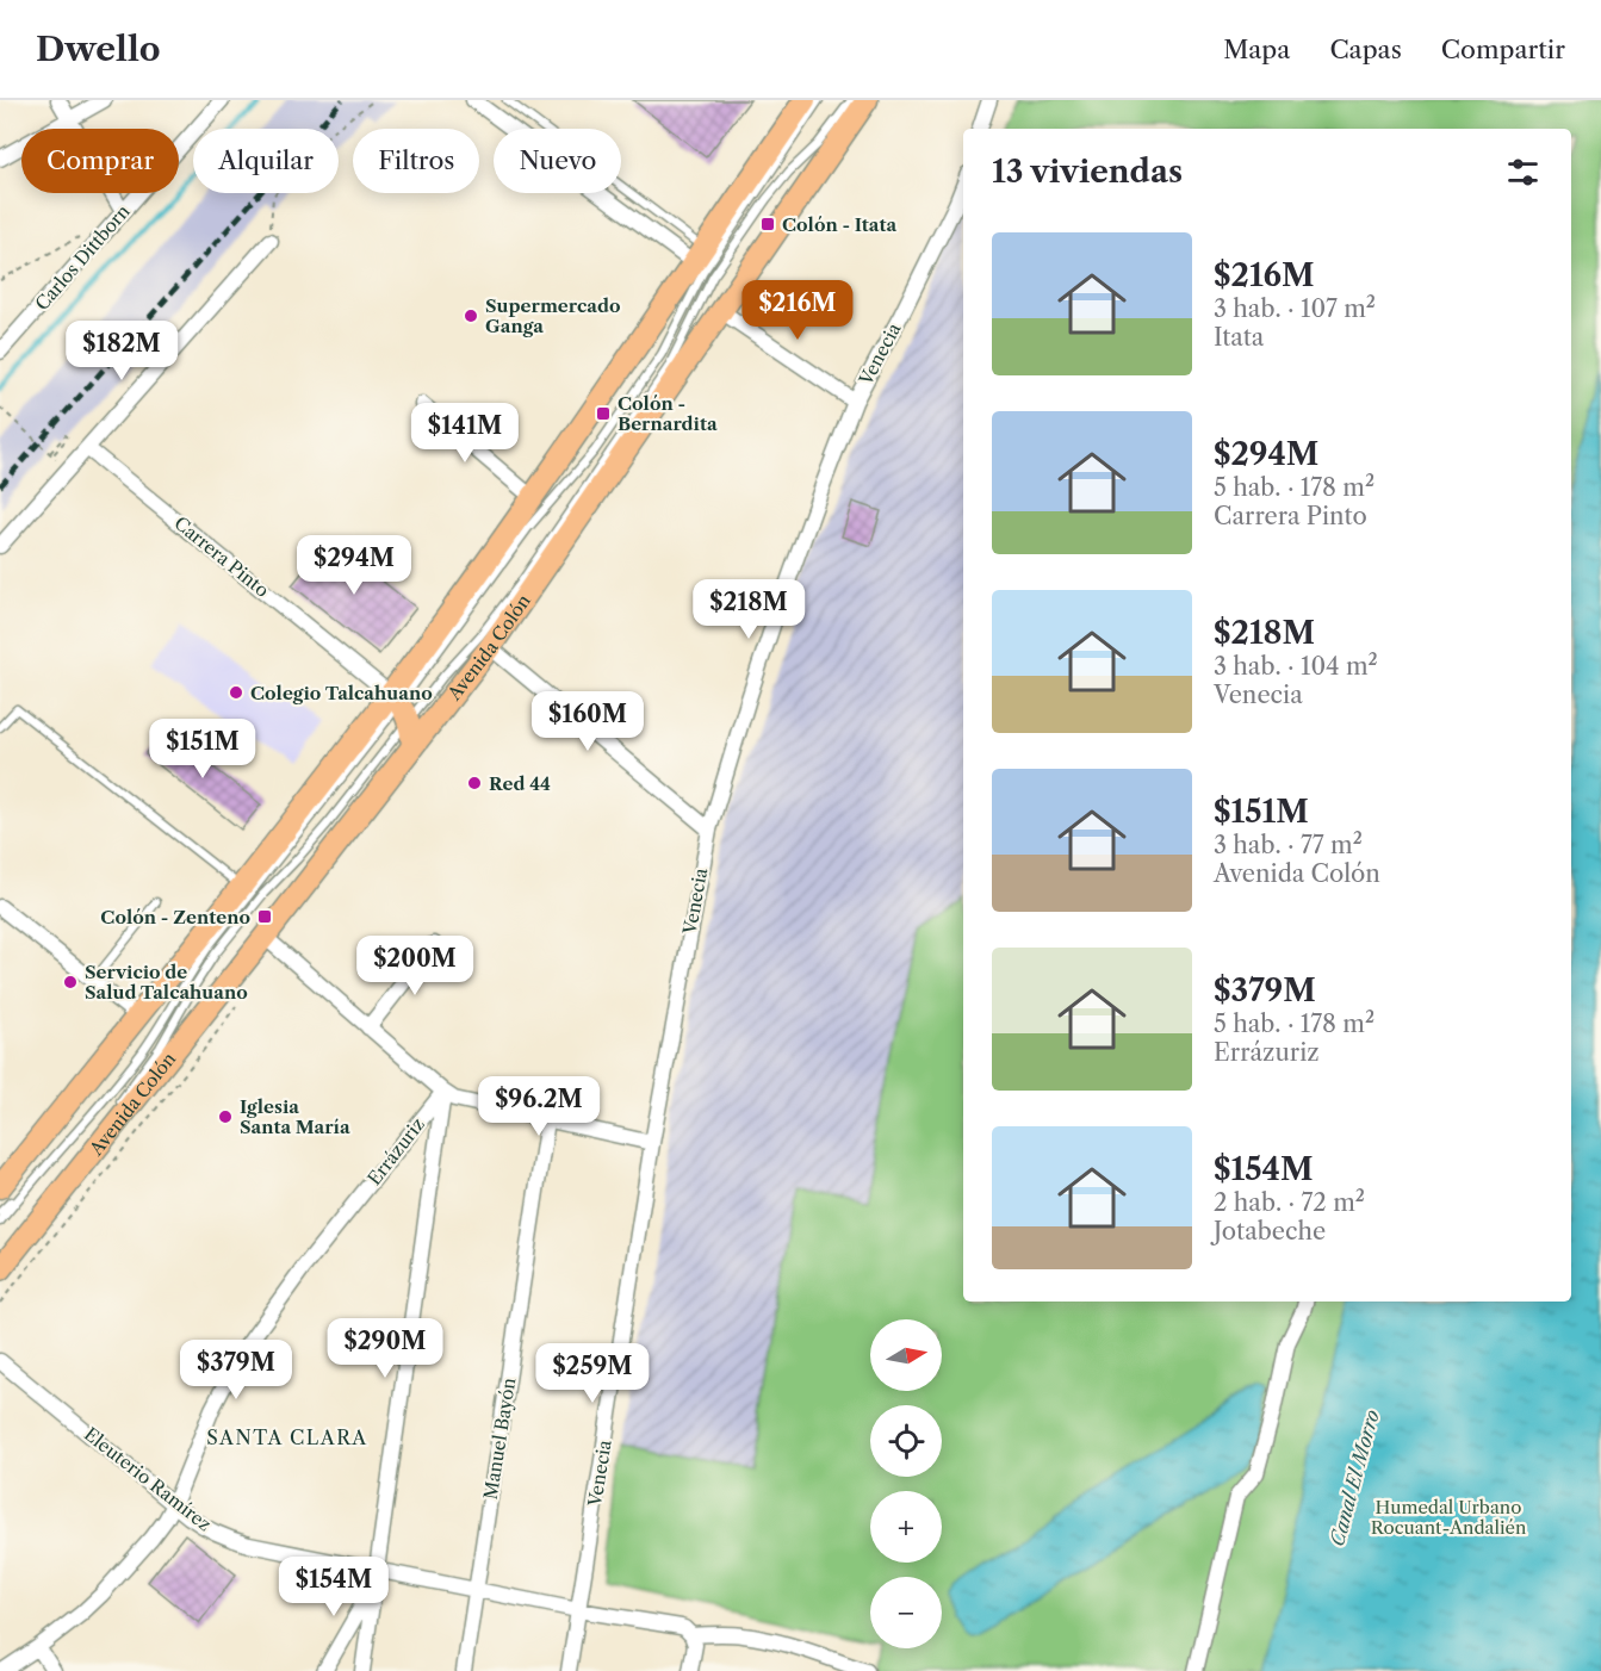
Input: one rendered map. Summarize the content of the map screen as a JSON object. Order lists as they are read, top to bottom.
{
  "streets": {
    "main road": ["Avenida Colón"],
    "street": [
      "Carlos Dittborn",
      "Venecia",
      "Carrera Pinto",
      "Errázuriz",
      "Manuel Bayón",
      "Eleuterio Ramírez"
    ]
  },
  "crossings": [
    ["Venecia", "Eleuterio Ramírez"],
    ["Errázuriz", "Eleuterio Ramírez"],
    ["Manuel Bayón", "Eleuterio Ramírez"]
  ],
  "districts": ["SANTA CLARA"],
  "water": ["Canal El Morro"],
  "parks": ["Humedal Urbano Rocuant-Andalién"],
  "places": {
    "transit": ["Colón - Itata", "Colón - Bernardita", "Colón - Zenteno"],
    "other": [
      "Supermercado Ganga",
      "Colegio Talcahuano",
      "Red 44",
      "Servicio de Salud Talcahuano",
      "Iglesia Santa María"
    ]
  },
  "north": "right",
  "page": {
    "header": "Dwello",
    "nav": ["Mapa", "Capas", "Compartir"],
    "chip": [
      "Comprar",
      "Alquilar",
      "Filtros",
      "Nuevo"
    ],
    "heading": "13 viviendas",
    "list": [
      {
        "name": "$216M",
        "note": "3 hab. · 107 m² · Itata"
      },
      {
        "name": "$294M",
        "note": "5 hab. · 178 m² · Carrera Pinto"
      },
      {
        "name": "$218M",
        "note": "3 hab. · 104 m² · Venecia"
      },
      {
        "name": "$151M",
        "note": "3 hab. · 77 m² · Avenida Colón"
      },
      {
        "name": "$379M",
        "note": "5 hab. · 178 m² · Errázuriz"
      },
      {
        "name": "$154M",
        "note": "2 hab. · 72 m² · Jotabeche"
      }
    ],
    "price": [
      "$216M",
      "$182M",
      "$141M",
      "$294M",
      "$218M",
      "$160M",
      "$151M",
      "$200M",
      "$96.2M",
      "$290M",
      "$379M",
      "$259M",
      "$154M"
    ],
    "map_buttons": ["+", "−"]
  }
}
